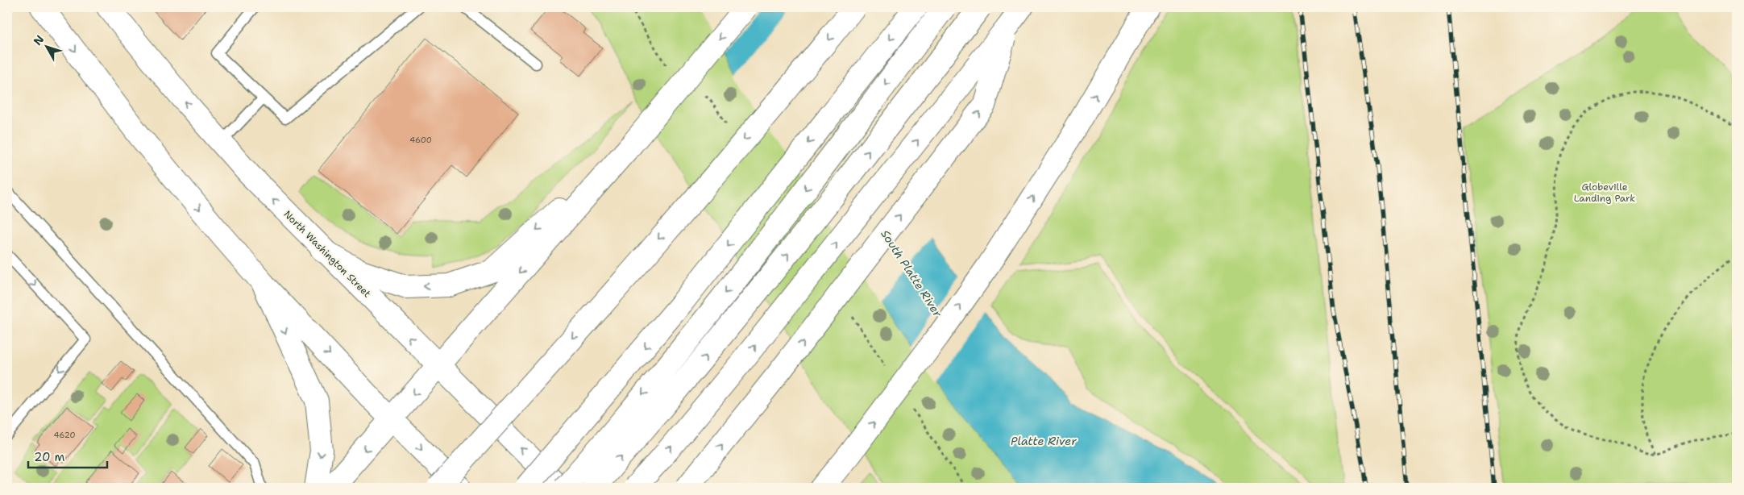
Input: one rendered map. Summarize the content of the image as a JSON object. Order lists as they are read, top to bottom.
{
  "streets": {
    "main road": ["North Washington Street"]
  },
  "water": ["South Platte River", "Platte River"],
  "parks": ["Globeville Landing Park"],
  "house_numbers": ["4600", "4620"],
  "scale_bar": "20 m",
  "north": "top left"
}
